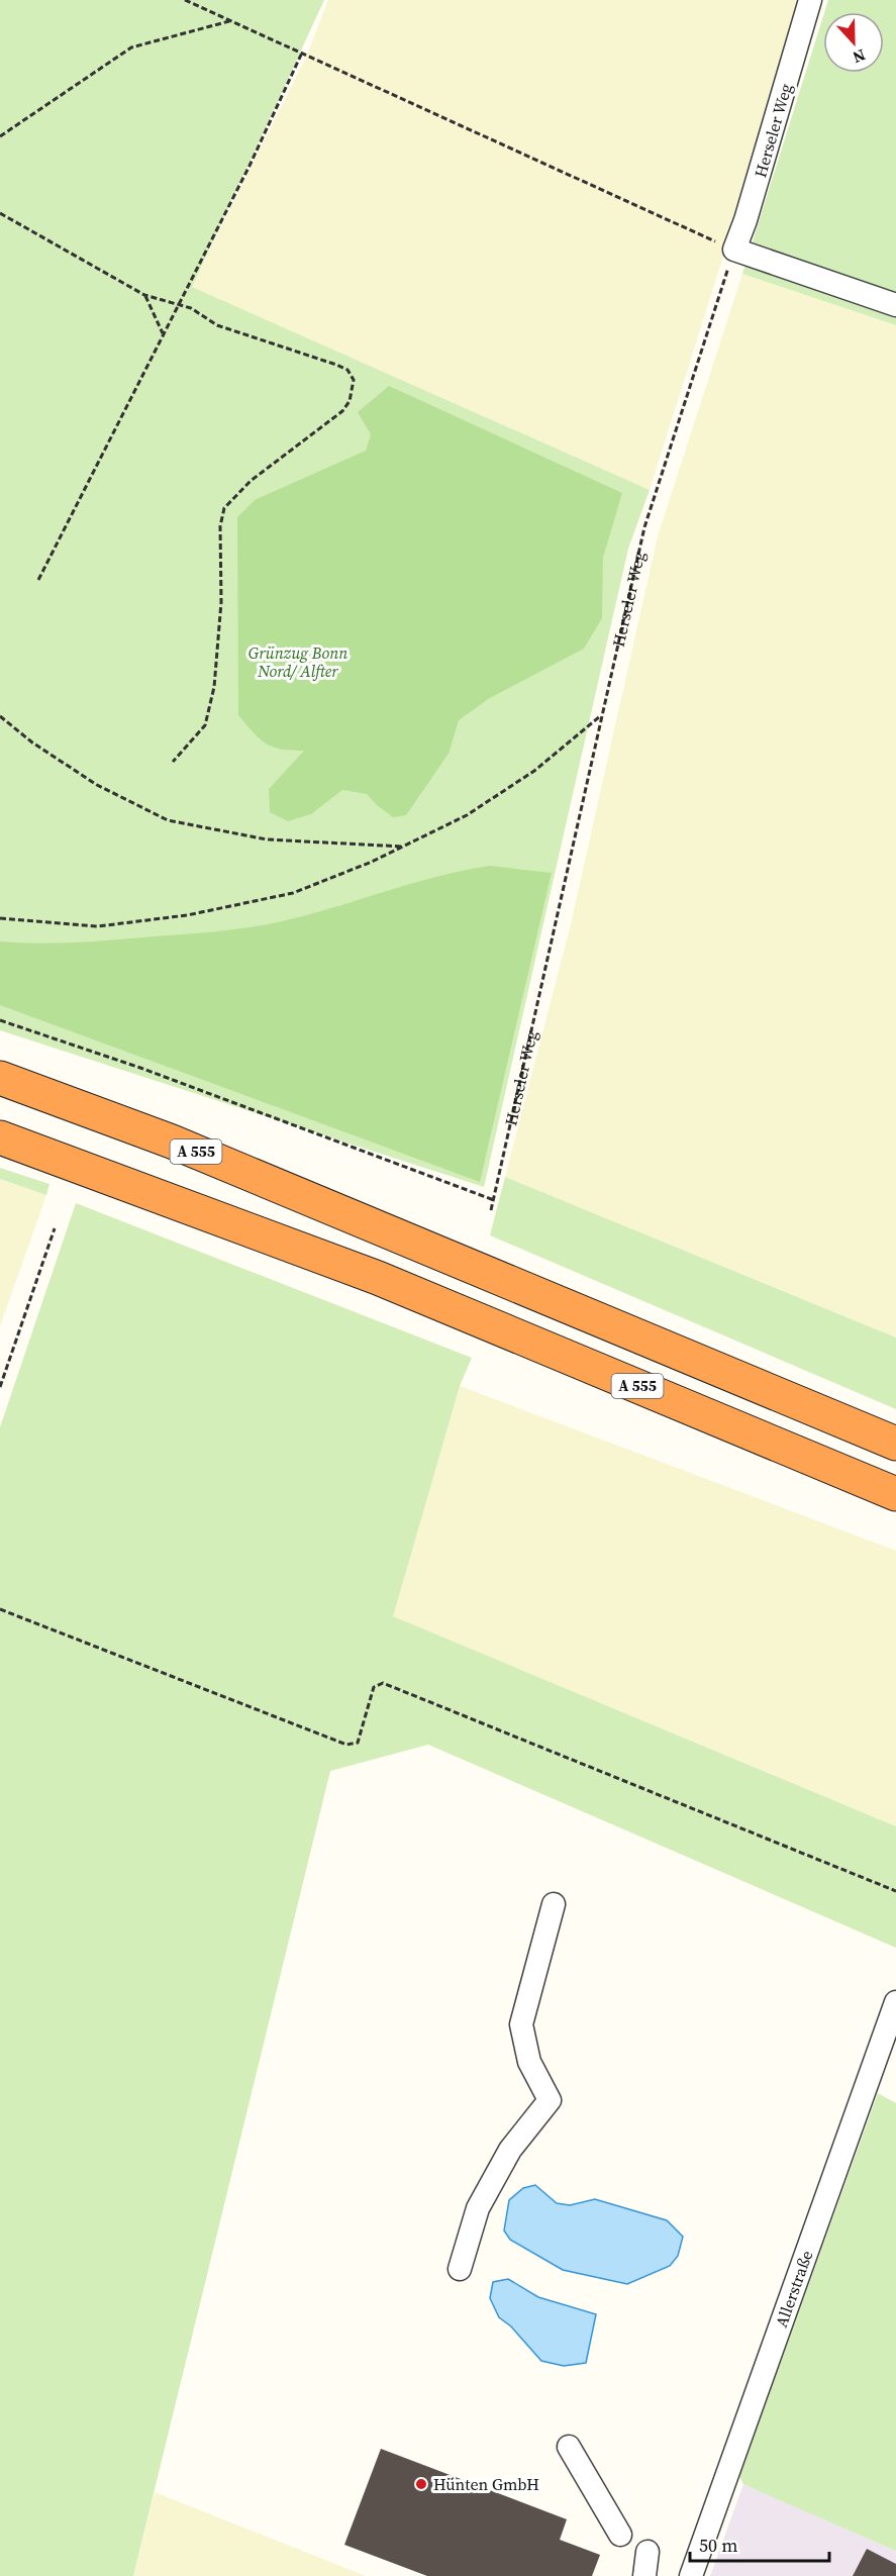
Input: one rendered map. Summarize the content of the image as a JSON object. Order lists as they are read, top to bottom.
{
  "streets": {
    "highway": ["A 555"],
    "street": ["Herseler Weg", "Allerstraße"]
  },
  "parks": ["Grünzug Bonn Nord/ Alfter"],
  "places": ["Hünten GmbH"],
  "scale_bar": "50 m",
  "north": "bottom"
}
